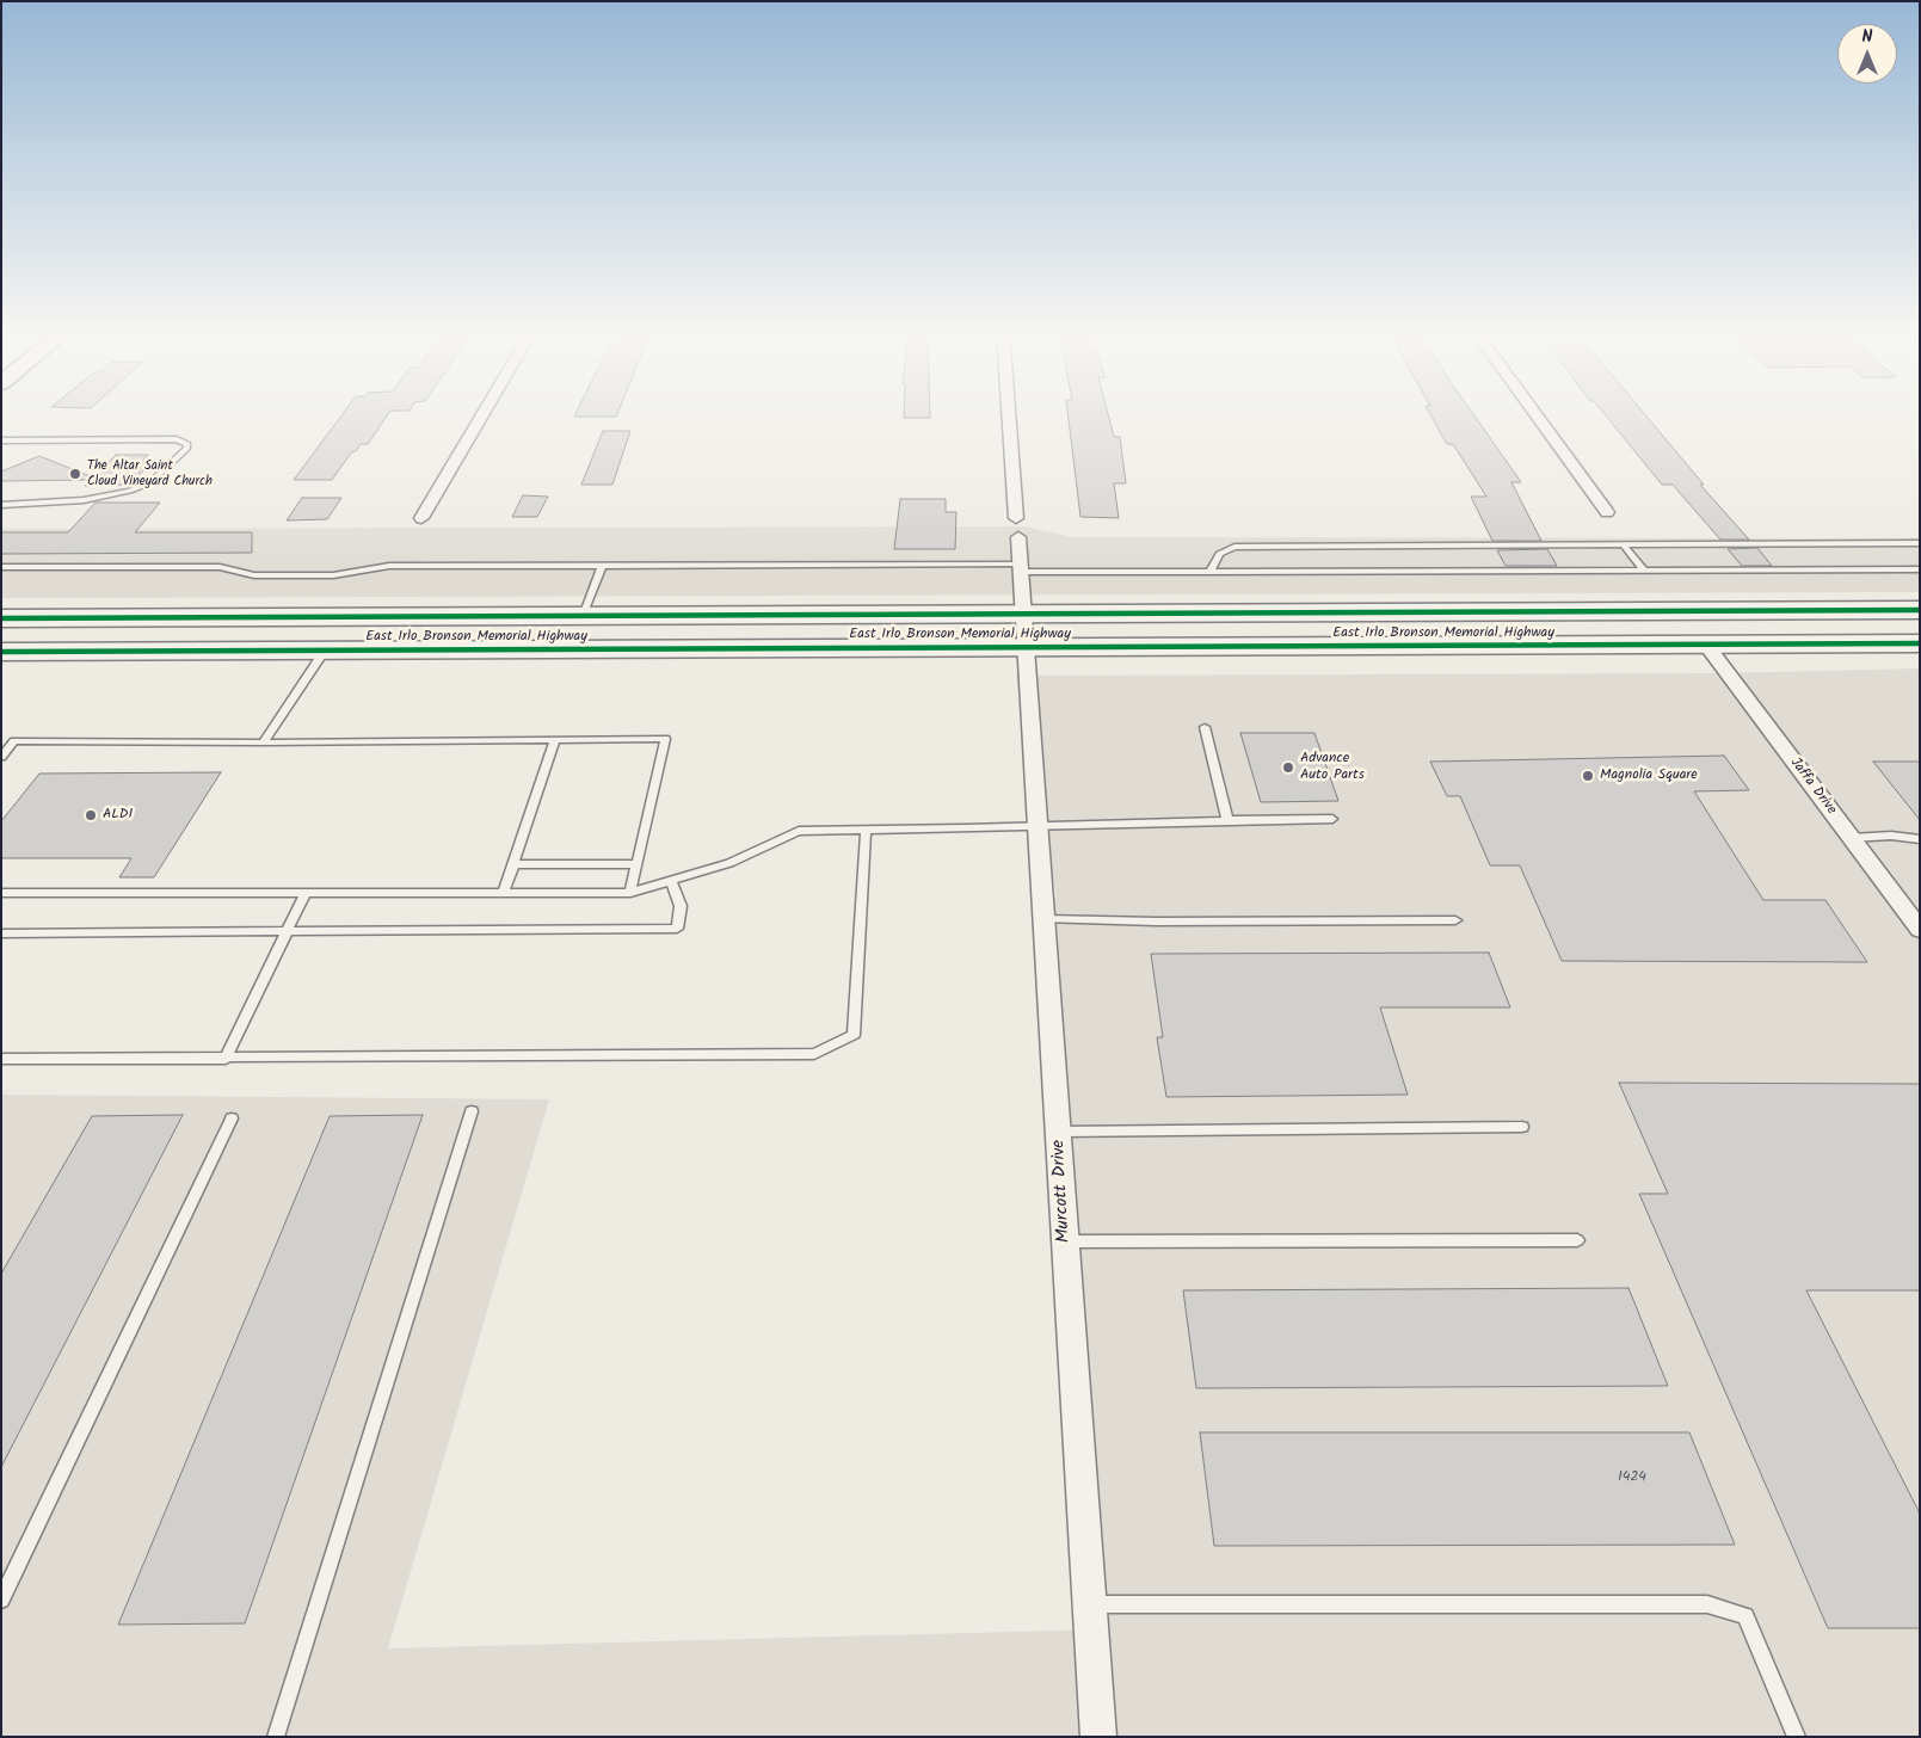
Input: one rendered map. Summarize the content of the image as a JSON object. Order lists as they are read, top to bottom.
{
  "streets": {
    "highway": ["East Irlo Bronson Memorial Highway"],
    "street": ["Jaffa Drive", "Murcott Drive"]
  },
  "crossings": [
    ["East Irlo Bronson Memorial Highway", "Jaffa Drive"],
    ["East Irlo Bronson Memorial Highway", "Murcott Drive"]
  ],
  "places": [
    "The Altar Saint Cloud Vineyard Church",
    "Advance Auto Parts",
    "Magnolia Square",
    "ALDI"
  ],
  "house_numbers": ["1424"],
  "north": "top"
}
